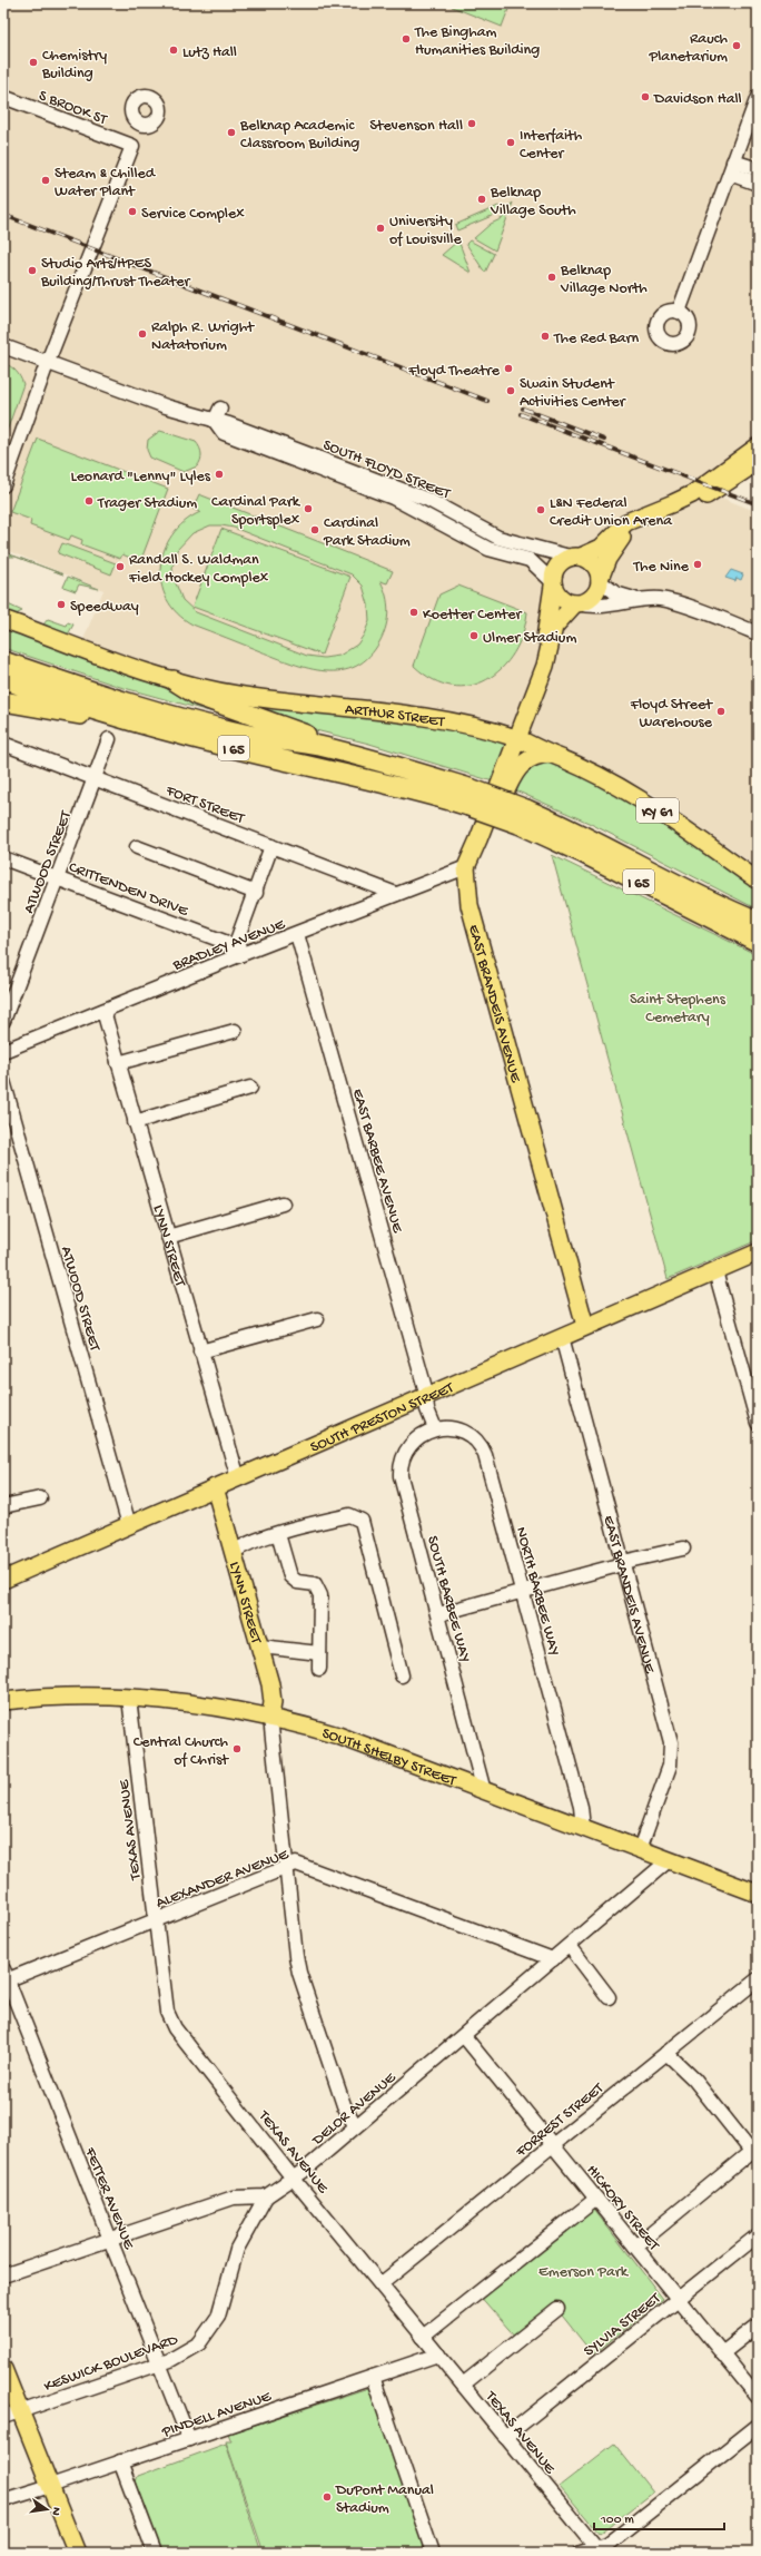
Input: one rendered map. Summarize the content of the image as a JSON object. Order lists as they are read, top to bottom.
{
  "streets": {
    "highway": ["I 65"],
    "main road": [
      "ARTHUR STREET",
      "KY 61",
      "EAST BRANDEIS AVENUE",
      "LYNN STREET",
      "SOUTH PRESTON STREET",
      "SOUTH SHELBY STREET"
    ],
    "street": [
      "S BROOK ST",
      "SOUTH FLOYD STREET",
      "FORT STREET",
      "ATWOOD STREET",
      "CRITTENDEN DRIVE",
      "BRADLEY AVENUE",
      "EAST BARBEE AVENUE",
      "NORTH BARBEE WAY",
      "SOUTH BARBEE WAY",
      "TEXAS AVENUE",
      "ALEXANDER AVENUE",
      "DELOR AVENUE",
      "FORREST STREET",
      "FETTER AVENUE",
      "HICKORY STREET",
      "SYLVIA STREET",
      "KESWICK BOULEVARD",
      "PINDELL AVENUE"
    ]
  },
  "crossings": [
    ["S BROOK ST", "SOUTH FLOYD STREET"],
    ["SOUTH FLOYD STREET", "EAST BRANDEIS AVENUE"],
    ["ARTHUR STREET", "EAST BRANDEIS AVENUE"],
    ["FORT STREET", "ATWOOD STREET"],
    ["FORT STREET", "BRADLEY AVENUE"],
    ["ATWOOD STREET", "CRITTENDEN DRIVE"],
    ["ATWOOD STREET", "SOUTH PRESTON STREET"],
    ["CRITTENDEN DRIVE", "BRADLEY AVENUE"],
    ["BRADLEY AVENUE", "EAST BRANDEIS AVENUE"],
    ["BRADLEY AVENUE", "EAST BARBEE AVENUE"],
    ["BRADLEY AVENUE", "LYNN STREET"],
    ["EAST BRANDEIS AVENUE", "SOUTH PRESTON STREET"],
    ["EAST BRANDEIS AVENUE", "SOUTH SHELBY STREET"],
    ["EAST BARBEE AVENUE", "SOUTH PRESTON STREET"],
    ["LYNN STREET", "SOUTH PRESTON STREET"],
    ["LYNN STREET", "SOUTH SHELBY STREET"],
    ["NORTH BARBEE WAY", "SOUTH BARBEE WAY"],
    ["NORTH BARBEE WAY", "SOUTH SHELBY STREET"],
    ["SOUTH BARBEE WAY", "SOUTH SHELBY STREET"],
    ["SOUTH SHELBY STREET", "TEXAS AVENUE"],
    ["SOUTH SHELBY STREET", "DELOR AVENUE"],
    ["TEXAS AVENUE", "ALEXANDER AVENUE"],
    ["TEXAS AVENUE", "DELOR AVENUE"],
    ["TEXAS AVENUE", "FORREST STREET"],
    ["TEXAS AVENUE", "SYLVIA STREET"],
    ["TEXAS AVENUE", "PINDELL AVENUE"],
    ["ALEXANDER AVENUE", "DELOR AVENUE"],
    ["ALEXANDER AVENUE", "FETTER AVENUE"],
    ["DELOR AVENUE", "HICKORY STREET"],
    ["DELOR AVENUE", "KESWICK BOULEVARD"],
    ["FORREST STREET", "HICKORY STREET"],
    ["FETTER AVENUE", "KESWICK BOULEVARD"],
    ["FETTER AVENUE", "PINDELL AVENUE"],
    ["HICKORY STREET", "SYLVIA STREET"]
  ],
  "parks": ["Saint Stephens Cemetary", "Emerson Park"],
  "places": [
    "The Bingham Humanities Building",
    "Rauch Planetarium",
    "Lutz Hall",
    "Chemistry Building",
    "Davidson Hall",
    "Stevenson Hall",
    "Belknap Academic Classroom Building",
    "Interfaith Center",
    "Steam & Chilled Water Plant",
    "Belknap Village South",
    "Service Complex",
    "University of Louisville",
    "Studio Arts/HPES Building/Thrust Theater",
    "Belknap Village North",
    "Ralph R. Wright Natatorium",
    "The Red Barn",
    "Floyd Theatre",
    "Swain Student Activities Center",
    "Leonard \"Lenny\" Lyles",
    "Trager Stadium",
    "Cardinal Park Sportsplex",
    "L&N Federal Credit Union Arena",
    "Cardinal Park Stadium",
    "The Nine",
    "Randall S. Waldman Field Hockey Complex",
    "Speedway",
    "Koetter Center",
    "Ulmer Stadium",
    "Floyd Street Warehouse",
    "Central Church of Christ",
    "DuPont Manual Stadium"
  ],
  "scale_bar": "100 m",
  "north": "right"
}
